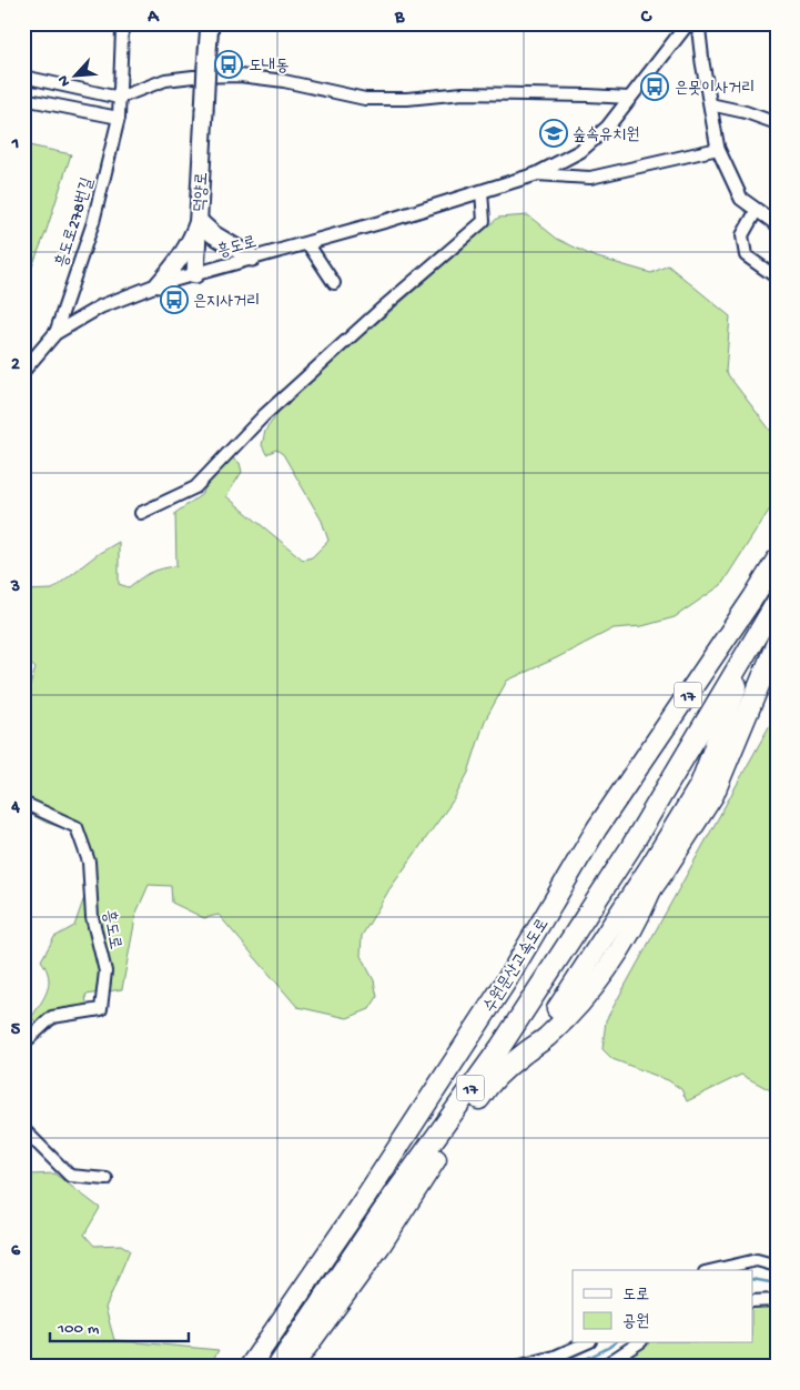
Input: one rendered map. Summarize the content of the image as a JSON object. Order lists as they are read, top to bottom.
{
  "streets": {
    "highway": ["17", "수원문산고속도로"],
    "main road": ["덕양로"],
    "street": ["흥도로278번길", "흥도로"]
  },
  "crossings": [
    ["덕양로", "흥도로"],
    ["흥도로278번길", "흥도로"]
  ],
  "places": {
    "bus stop": ["도내동", "은못이사거리", "은지사거리"],
    "school or university": ["숲속유치원"]
  },
  "legend": ["도로", "공원"],
  "scale_bar": "100 m",
  "north": "bottom left",
  "grid": {
    "columns": ["A", "B", "C"],
    "rows": [
      "1",
      "2",
      "3",
      "4",
      "5",
      "6"
    ]
  }
}
